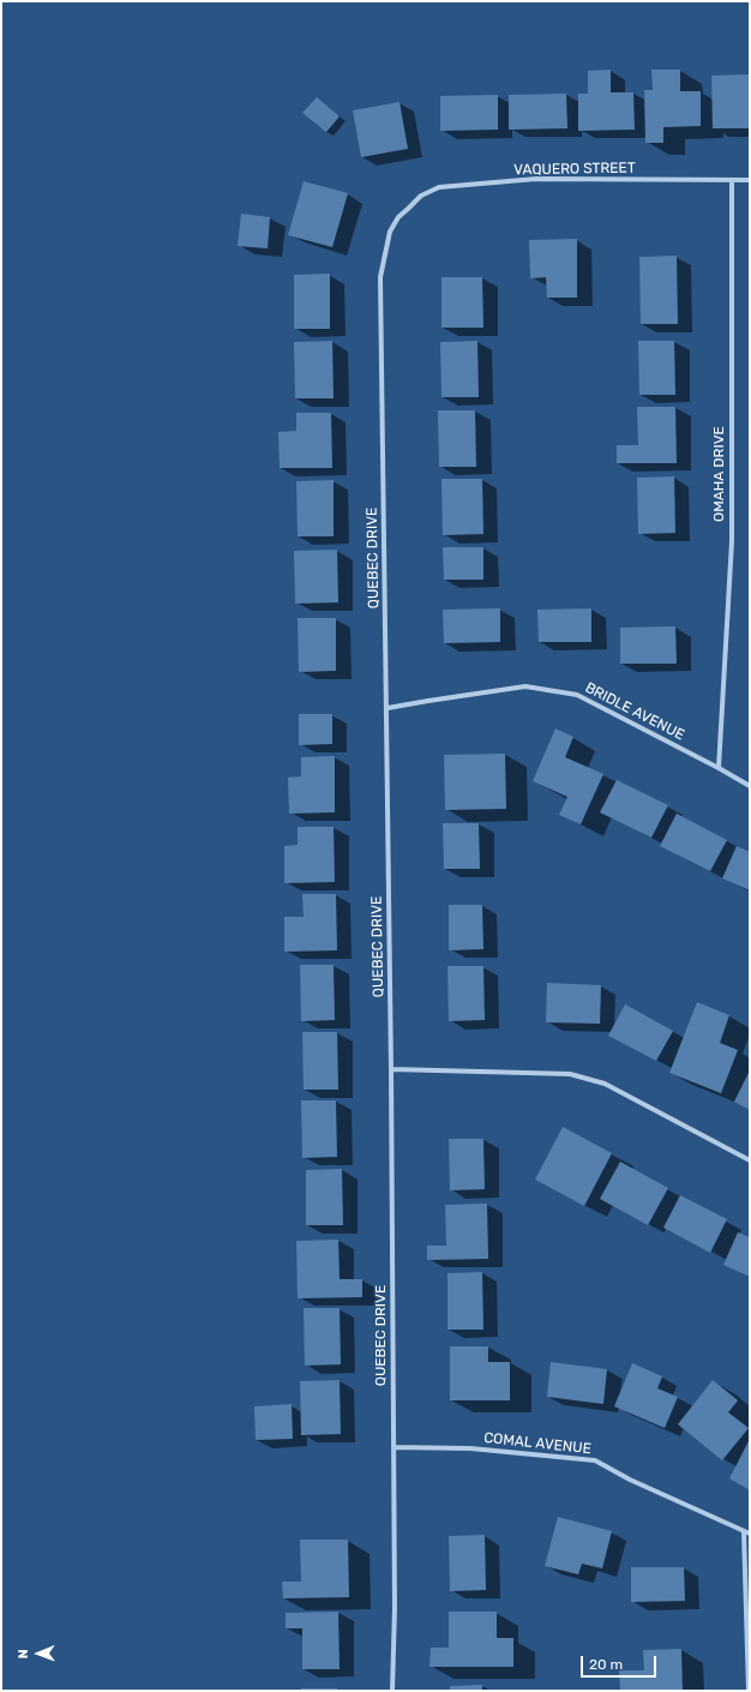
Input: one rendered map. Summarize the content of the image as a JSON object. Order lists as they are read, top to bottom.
{
  "streets": {
    "street": [
      "VAQUERO STREET",
      "OMAHA DRIVE",
      "QUEBEC DRIVE",
      "BRIDLE AVENUE",
      "COMAL AVENUE"
    ]
  },
  "crossings": [
    ["VAQUERO STREET", "OMAHA DRIVE"],
    ["VAQUERO STREET", "QUEBEC DRIVE"],
    ["OMAHA DRIVE", "BRIDLE AVENUE"],
    ["QUEBEC DRIVE", "BRIDLE AVENUE"],
    ["QUEBEC DRIVE", "COMAL AVENUE"]
  ],
  "scale_bar": "20 m",
  "north": "left"
}
